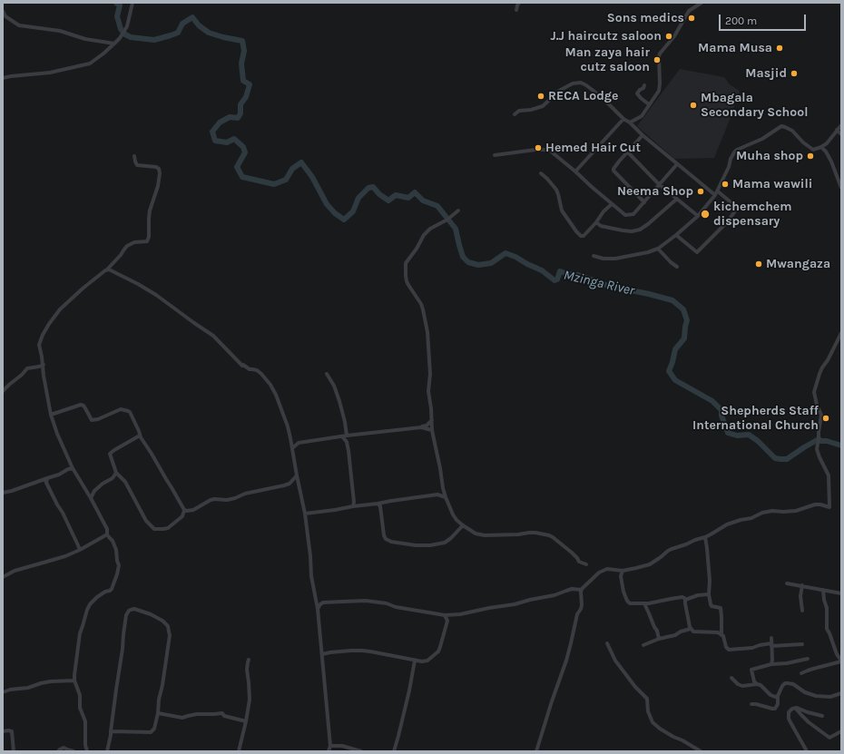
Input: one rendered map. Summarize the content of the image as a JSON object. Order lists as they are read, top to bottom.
{
  "water": ["Mzinga River"],
  "places": [
    "Sons medics",
    "J.J haircutz saloon",
    "Mama Musa",
    "Man zaya hair cutz saloon",
    "Masjid",
    "RECA Lodge",
    "Mbagala Secondary School",
    "Hemed Hair Cut",
    "Muha shop",
    "Mama wawili",
    "Neema Shop",
    "kichemchem dispensary",
    "Mwangaza",
    "Shepherds Staff International Church"
  ],
  "scale_bar": "200 m"
}
